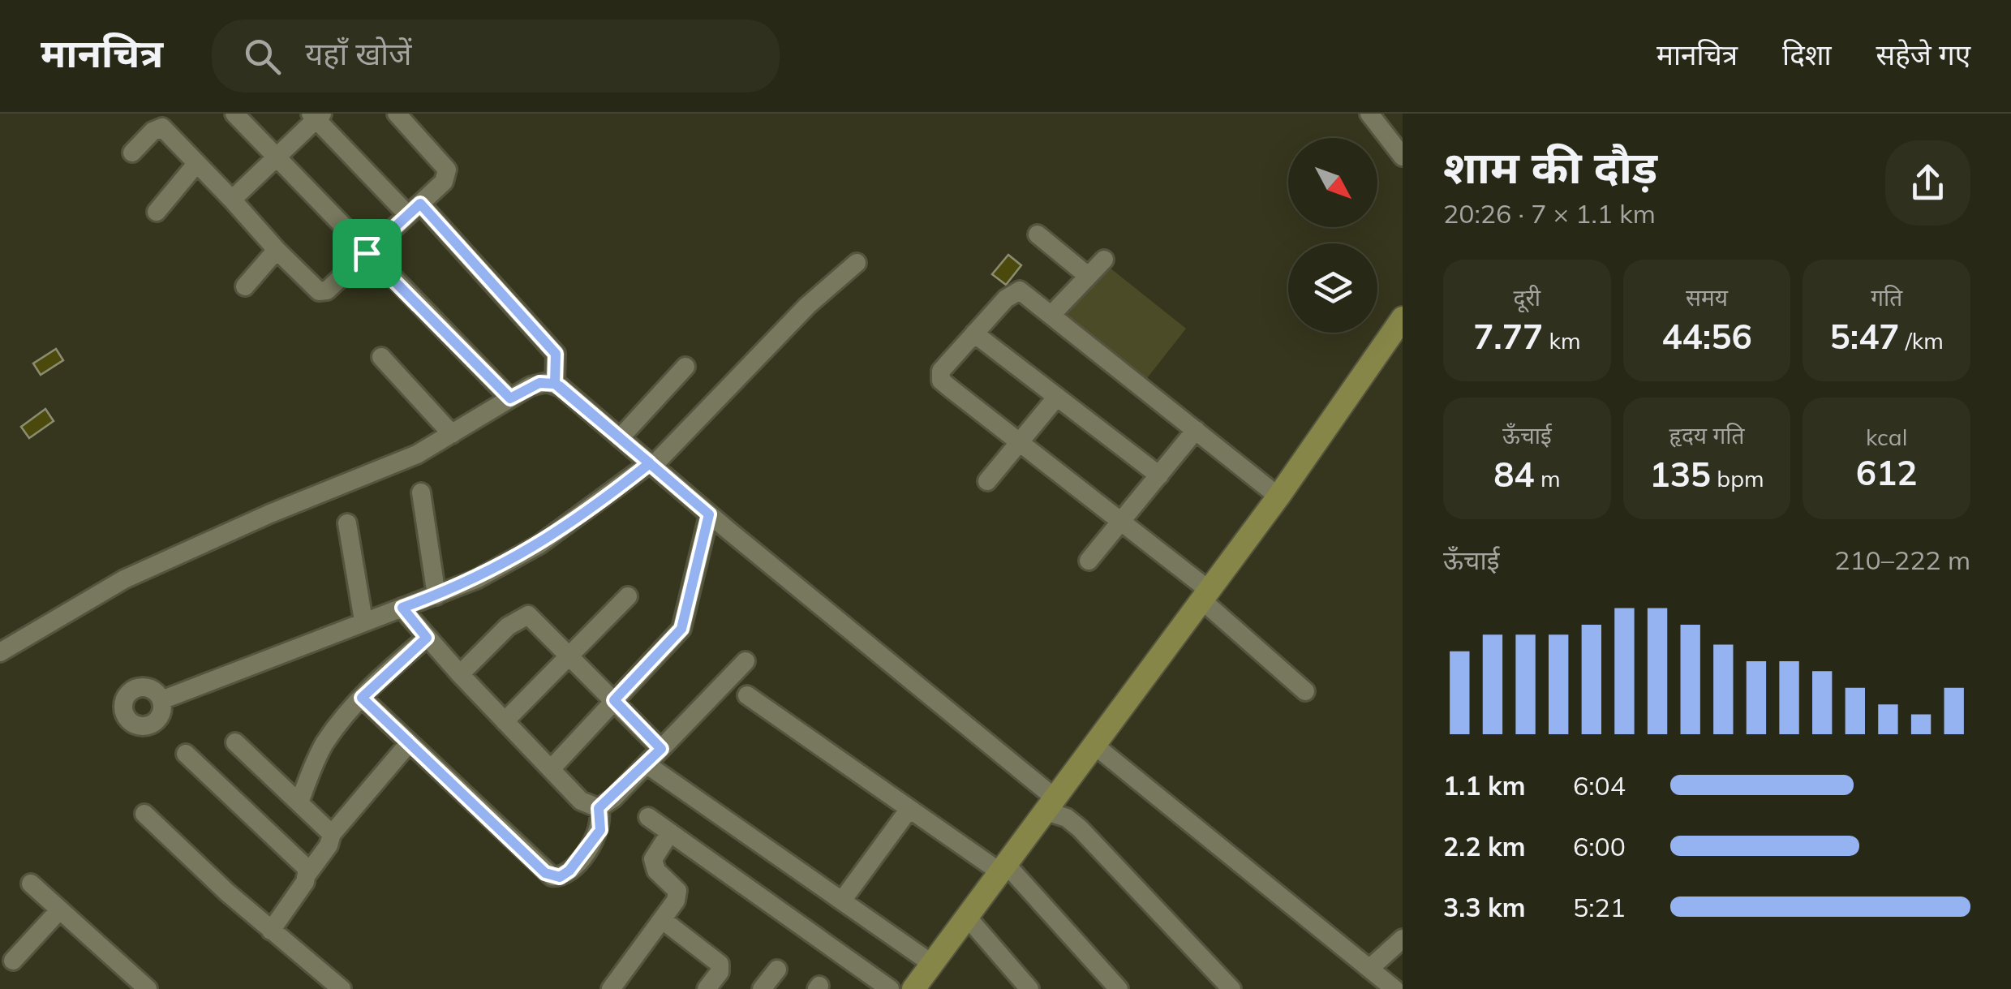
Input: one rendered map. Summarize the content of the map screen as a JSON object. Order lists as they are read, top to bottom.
{
  "north": "bottom right",
  "page": {
    "header": "मानचित्र",
    "search": "यहाँ खोजें",
    "nav": ["मानचित्र", "दिशा", "सहेजे गए"],
    "heading": ["शाम की दौड़", "20:26 · 7 × 1.1 km"],
    "stats": [
      ["दूरी", "7.77 km"],
      ["समय", "44:56"],
      ["गति", "5:47 /km"],
      ["ऊँचाई", "84 m"],
      ["हृदय गति", "135 bpm"],
      ["kcal", "612"]
    ],
    "chart": ["ऊँचाई", "210–222 m"],
    "list": [
      {
        "name": "1.1 km",
        "note": "6:04"
      },
      {
        "name": "2.2 km",
        "note": "6:00"
      },
      {
        "name": "3.3 km",
        "note": "5:21"
      }
    ]
  }
}
